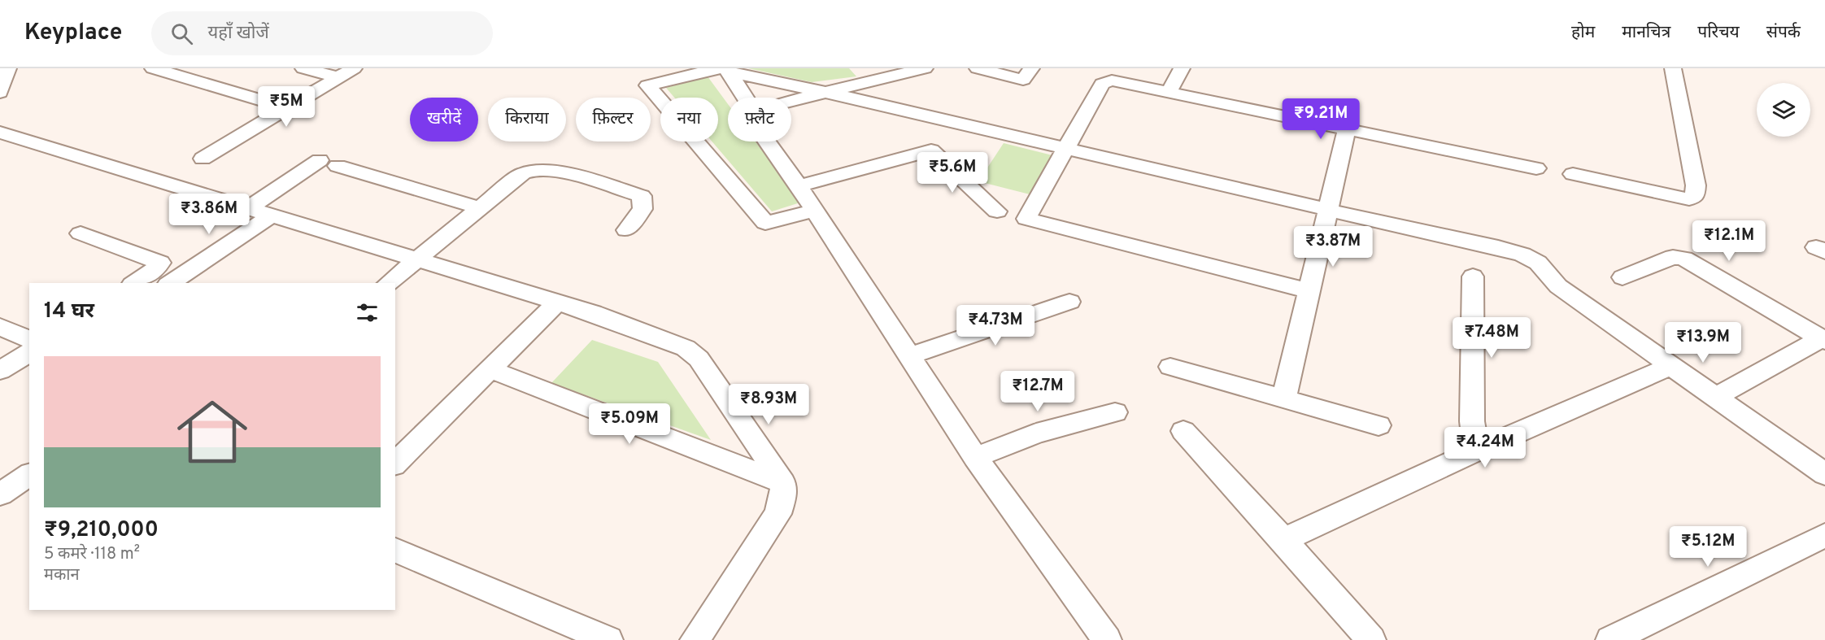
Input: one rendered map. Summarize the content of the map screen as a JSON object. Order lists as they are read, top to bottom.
{
  "page": {
    "header": "Keyplace",
    "search": "यहाँ खोजें",
    "nav": [
      "होम",
      "मानचित्र",
      "परिचय",
      "संपर्क"
    ],
    "price": [
      "₹5M",
      "₹9.21M",
      "₹5.6M",
      "₹3.86M",
      "₹12.1M",
      "₹3.87M",
      "₹4.73M",
      "₹7.48M",
      "₹13.9M",
      "₹12.7M",
      "₹8.93M",
      "₹5.09M",
      "₹4.24M",
      "₹5.12M"
    ],
    "chip": [
      "खरीदें",
      "किराया",
      "फ़िल्टर",
      "नया",
      "फ़्लैट"
    ],
    "heading": "14 घर",
    "list": [
      {
        "name": "₹9,210,000",
        "note": "5 कमरे · 118 m² · मकान"
      }
    ]
  }
}
